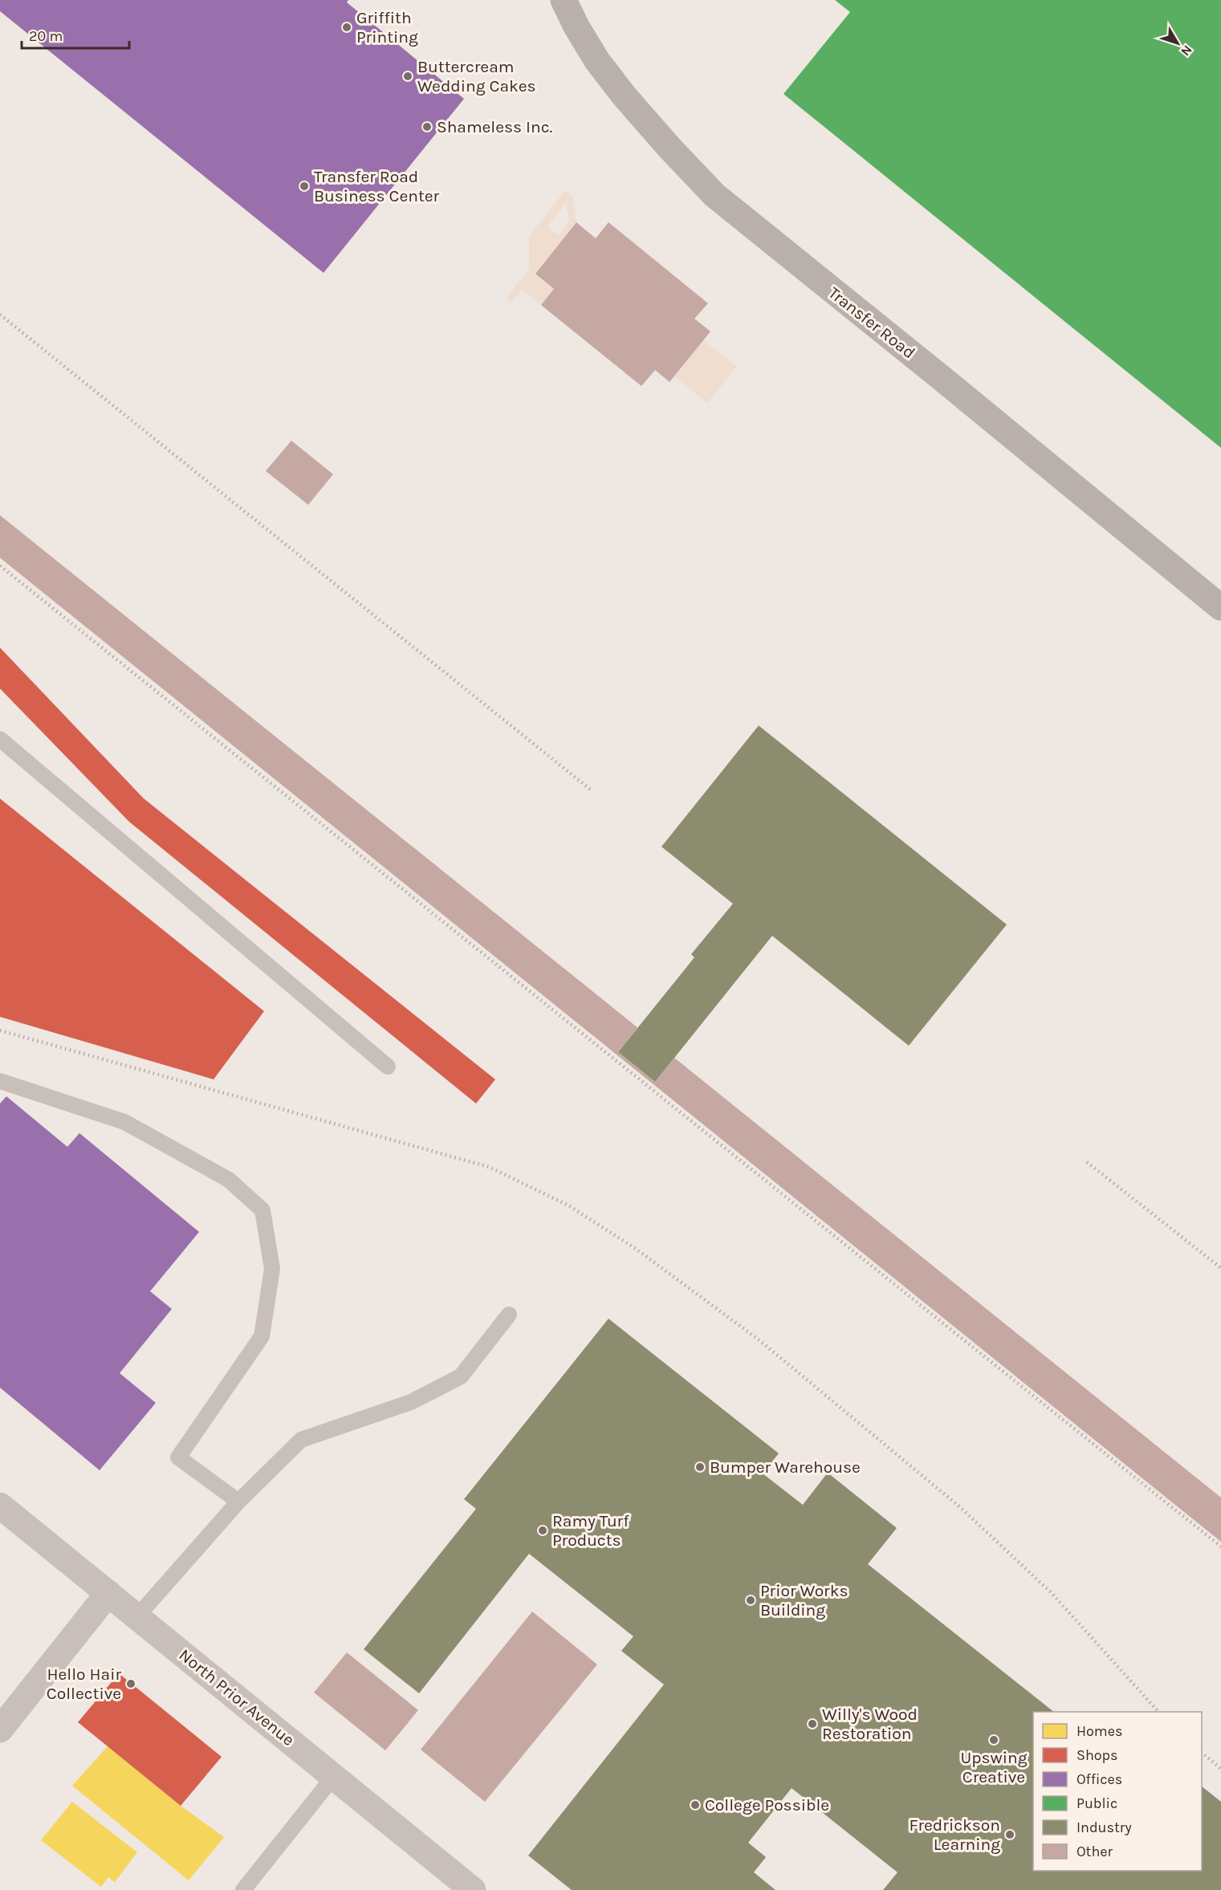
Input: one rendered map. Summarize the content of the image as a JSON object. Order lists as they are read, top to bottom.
{
  "streets": {
    "main road": ["Transfer Road"],
    "street": ["North Prior Avenue"]
  },
  "places": [
    "Griffith Printing",
    "Buttercream Wedding Cakes",
    "Shameless Inc.",
    "Transfer Road Business Center",
    "Bumper Warehouse",
    "Ramy Turf Products",
    "Prior Works Building",
    "Hello Hair Collective",
    "Willy's Wood Restoration",
    "Upswing Creative",
    "College Possible",
    "Fredrickson Learning"
  ],
  "legend": [
    "Homes",
    "Shops",
    "Offices",
    "Public",
    "Industry",
    "Other"
  ],
  "scale_bar": "20 m",
  "north": "bottom right"
}
